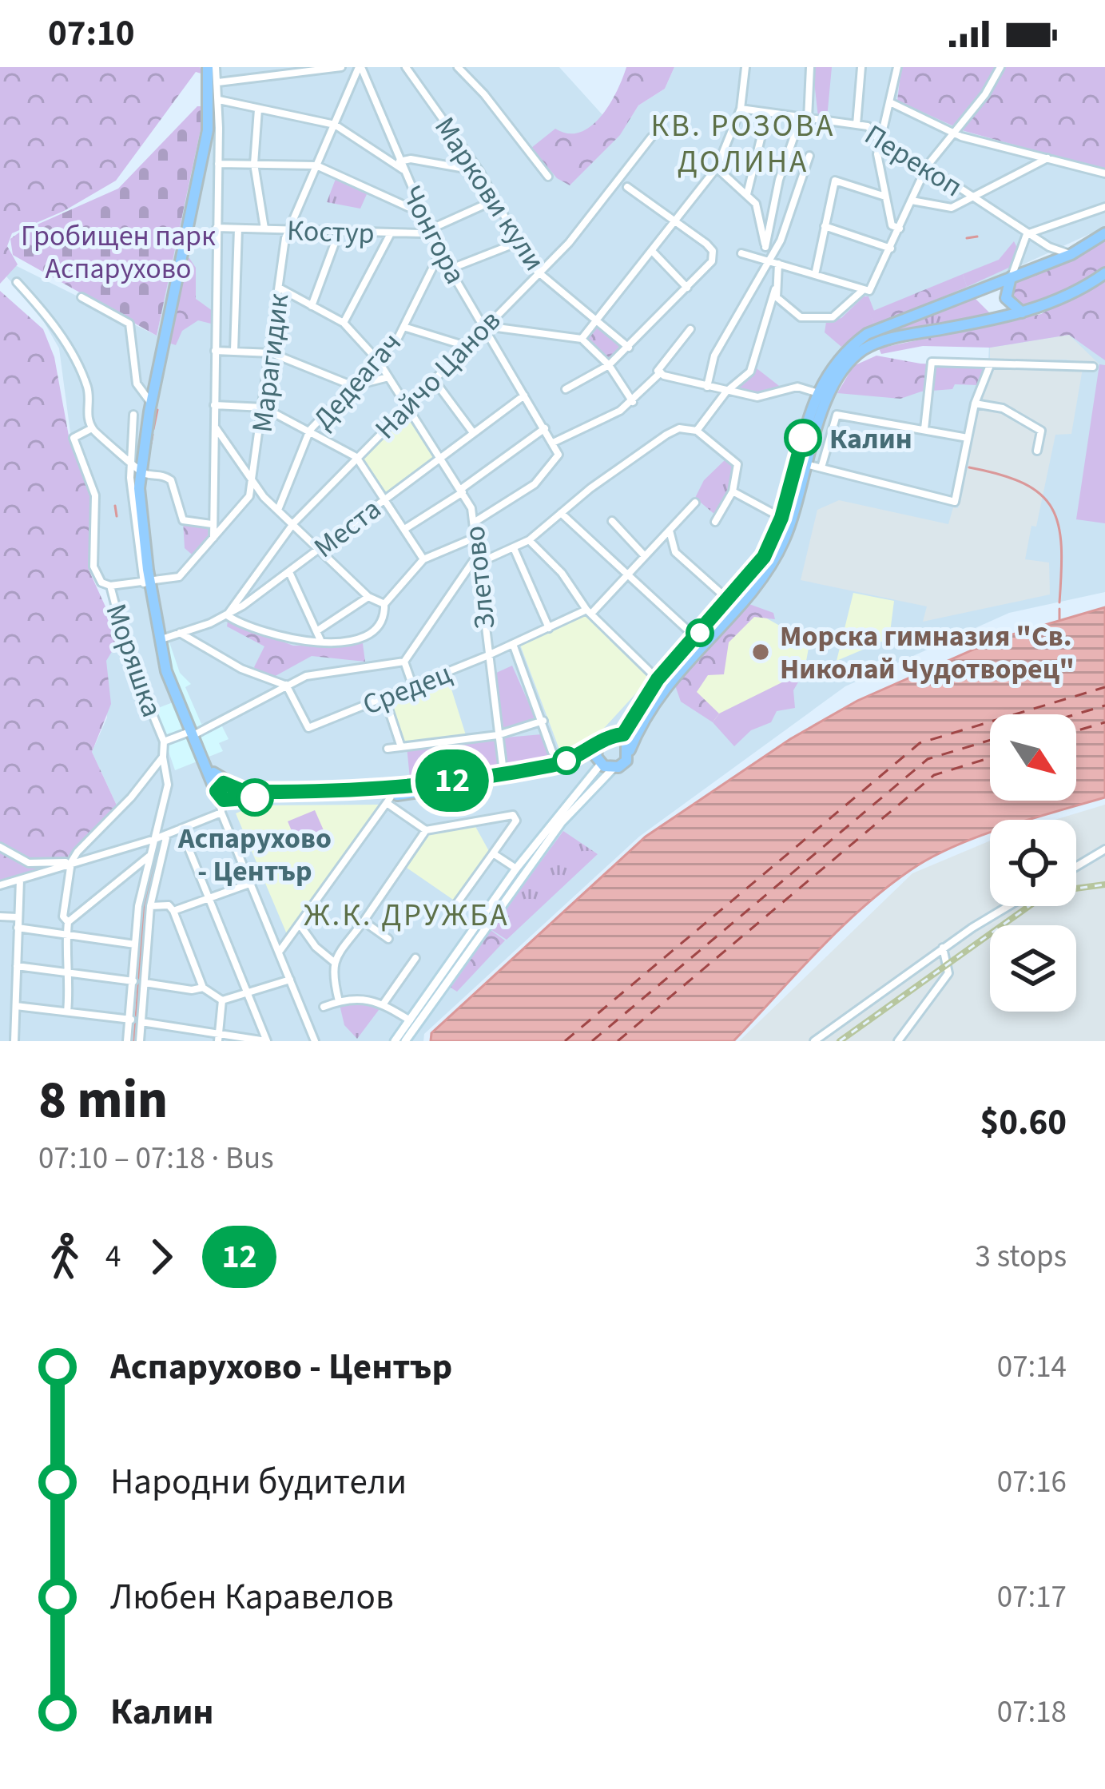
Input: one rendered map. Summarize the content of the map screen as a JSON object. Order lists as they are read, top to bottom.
{
  "streets": {
    "street": [
      "Перекоп",
      "Маркови кули",
      "Костур",
      "Чонгора",
      "Марагидик",
      "Найчо Цанов",
      "Дедеагач",
      "Места",
      "Злетово",
      "Моряшка",
      "Средец"
    ]
  },
  "crossings": [
    ["Маркови кули", "Костур"],
    ["Маркови кули", "Найчо Цанов"],
    ["Костур", "Чонгора"],
    ["Костур", "Марагидик"],
    ["Чонгора", "Марагидик"],
    ["Чонгора", "Найчо Цанов"],
    ["Чонгора", "Дедеагач"],
    ["Чонгора", "Места"],
    ["Марагидик", "Злетово"],
    ["Марагидик", "Моряшка"],
    ["Найчо Цанов", "Места"],
    ["Найчо Цанов", "Злетово"],
    ["Дедеагач", "Злетово"],
    ["Места", "Злетово"],
    ["Злетово", "Средец"]
  ],
  "districts": ["КВ. РОЗОВА ДОЛИНА", "Ж.К. ДРУЖБА"],
  "parks": ["Гробищен парк Аспарухово"],
  "places": ["Калин", "Морска гимназия \"Св. Николай Чудотворец\"", "Аспарухово - Център"],
  "lines": ["bus line 12"],
  "north": "bottom right",
  "page": {
    "status": "07:10",
    "on_map": "12",
    "heading": ["8 min", "07:10 – 07:18 · Bus", "$0.60"],
    "legs": ["4", "12", "3 stops"],
    "list": [
      {
        "name": "Аспарухово - Център",
        "value": "07:14"
      },
      {
        "name": "Народни будители",
        "value": "07:16"
      },
      {
        "name": "Любен Каравелов",
        "value": "07:17"
      },
      {
        "name": "Калин",
        "value": "07:18"
      }
    ]
  }
}
